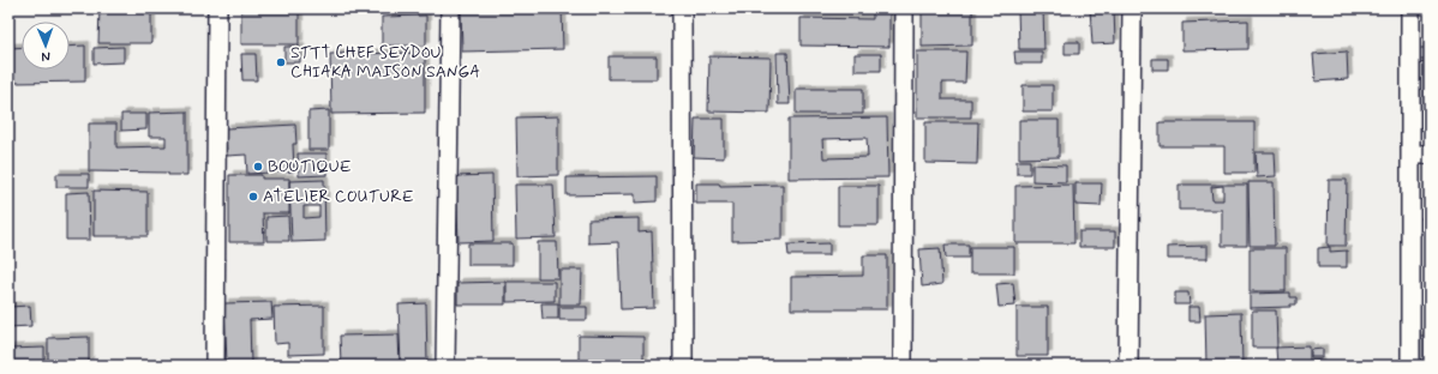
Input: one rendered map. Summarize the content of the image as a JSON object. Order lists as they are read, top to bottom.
{
  "places": ["STTT CHEF SEYDOU CHIAKA MAISON SANGA", "BOUTIQUE", "ATELIER COUTURE"],
  "north": "bottom"
}
